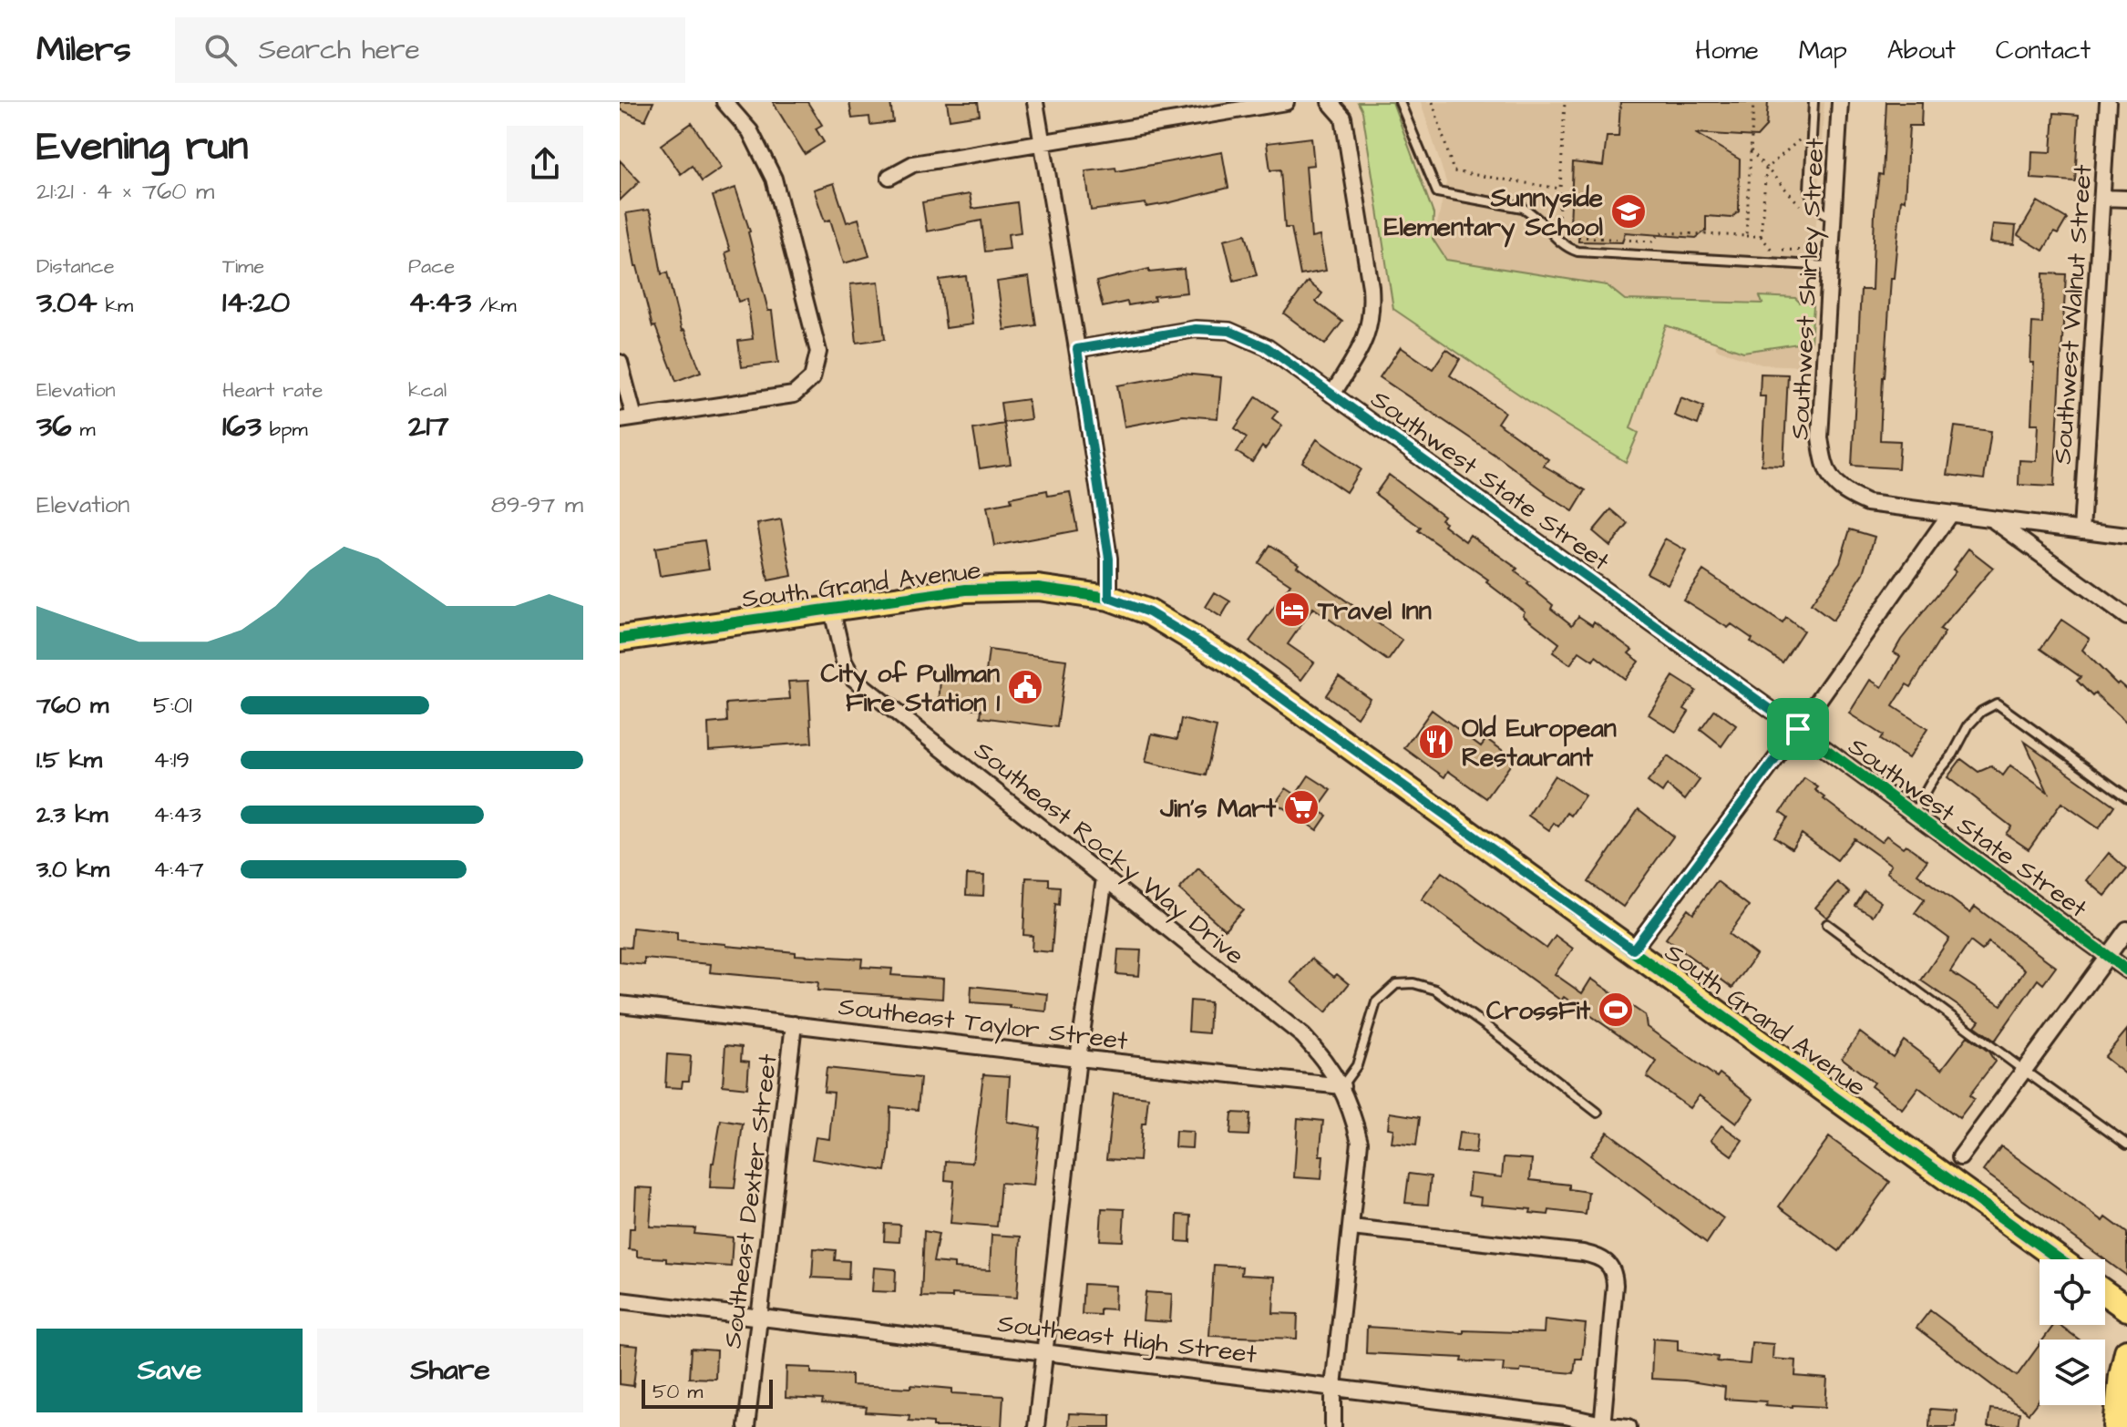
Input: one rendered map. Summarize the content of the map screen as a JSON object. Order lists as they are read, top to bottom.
{
  "streets": {
    "main road": ["South Grand Avenue"],
    "street": [
      "Southwest Shirley Street",
      "Southwest Walnut Street",
      "Southwest State Street",
      "Southeast Rocky Way Drive",
      "Southeast Taylor Street",
      "Southeast Dexter Street",
      "Southeast High Street"
    ]
  },
  "crossings": [
    ["Southwest Shirley Street", "Southwest Walnut Street"],
    ["South Grand Avenue", "Southeast Rocky Way Drive"],
    ["Southeast Rocky Way Drive", "Southeast Taylor Street"],
    ["Southeast Rocky Way Drive", "Southeast High Street"],
    ["Southeast Taylor Street", "Southeast Dexter Street"],
    ["Southeast Dexter Street", "Southeast High Street"]
  ],
  "places": {
    "school or university": ["Sunnyside Elementary School"],
    "hotel": ["Travel Inn"],
    "public building": ["City of Pullman Fire Station 1"],
    "restaurant": ["Old European Restaurant"],
    "supermarket": ["Jin's Mart"],
    "sports": ["CrossFit"]
  },
  "scale_bar": "50 m",
  "page": {
    "header": "Milers",
    "search": "Search here",
    "nav": [
      "Home",
      "Map",
      "About",
      "Contact"
    ],
    "heading": ["Evening run", "21:21 · 4 × 760 m"],
    "stats": [
      ["Distance", "3.04 km"],
      ["Time", "14:20"],
      ["Pace", "4:43 /km"],
      ["Elevation", "36 m"],
      ["Heart rate", "163 bpm"],
      ["kcal", "217"]
    ],
    "chart": ["Elevation", "89–97 m"],
    "list": [
      {
        "name": "760 m",
        "note": "5:01"
      },
      {
        "name": "1.5 km",
        "note": "4:19"
      },
      {
        "name": "2.3 km",
        "note": "4:43"
      },
      {
        "name": "3.0 km",
        "note": "4:47"
      }
    ],
    "buttons": ["Save", "Share"],
    "scale": "50 m"
  }
}
